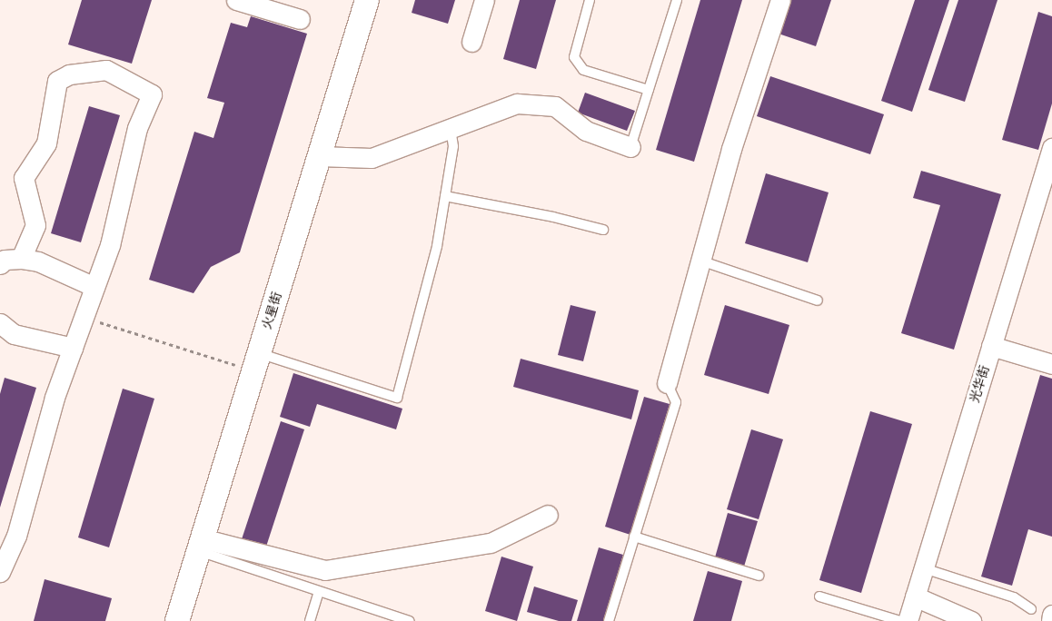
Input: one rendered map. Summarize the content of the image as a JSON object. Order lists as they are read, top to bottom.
{
  "streets": {
    "street": ["火星街", "光华街"]
  }
}
